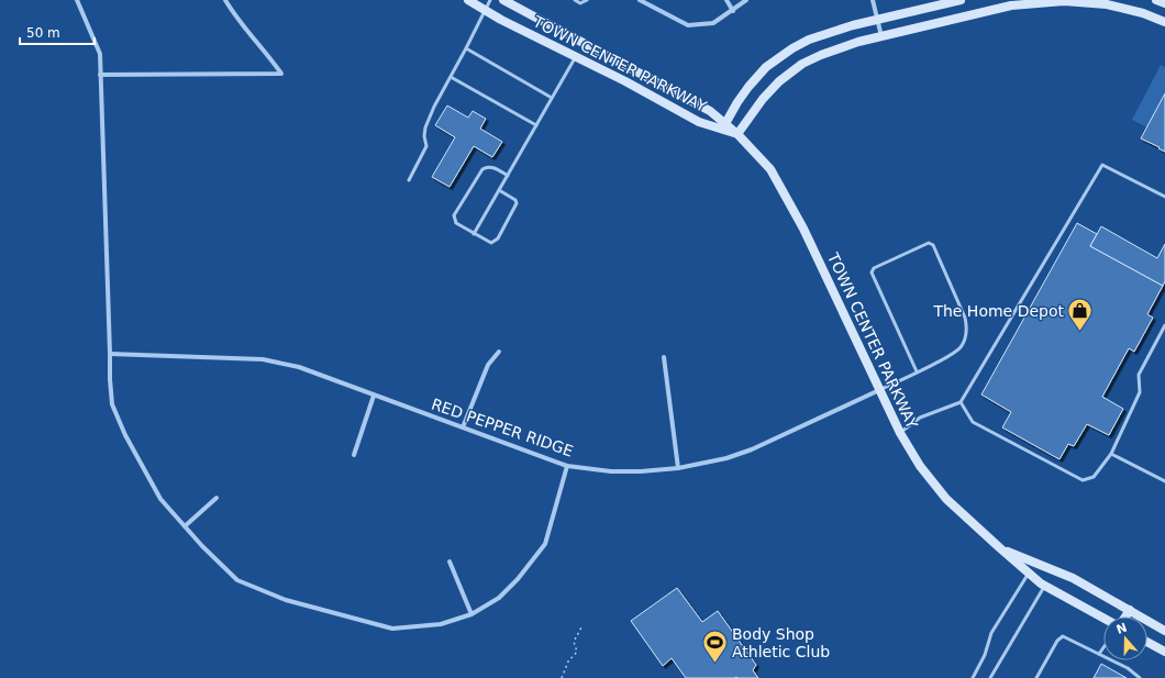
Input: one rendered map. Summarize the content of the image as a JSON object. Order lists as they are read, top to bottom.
{
  "streets": {
    "street": ["TOWN CENTER PARKWAY", "RED PEPPER RIDGE"]
  },
  "crossings": [
    ["TOWN CENTER PARKWAY", "RED PEPPER RIDGE"]
  ],
  "places": {
    "shop": ["The Home Depot"],
    "sports": ["Body Shop Athletic Club"]
  },
  "scale_bar": "50 m",
  "north": "top"
}
